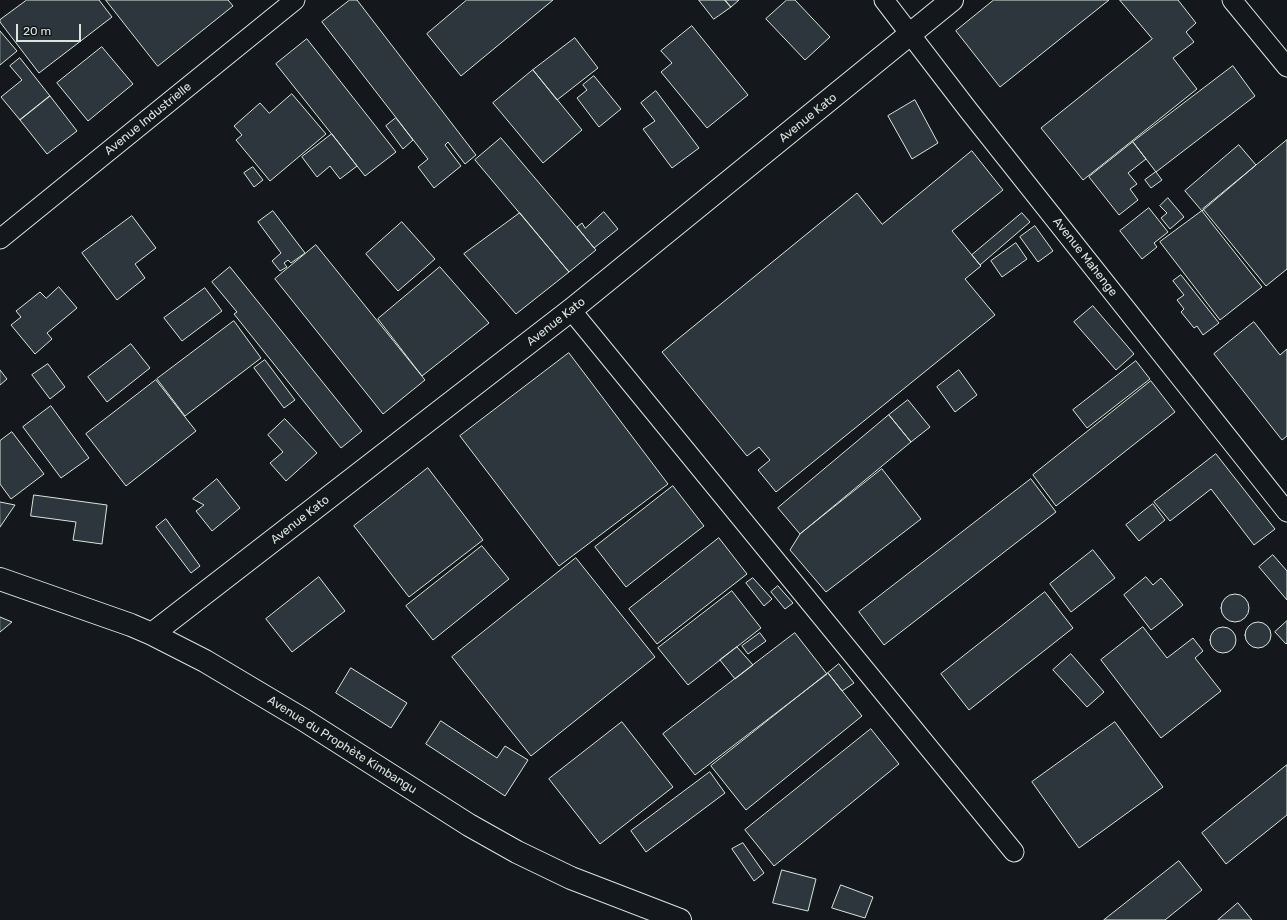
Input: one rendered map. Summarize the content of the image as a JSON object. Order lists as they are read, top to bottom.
{
  "streets": {
    "street": [
      "Avenue Kato",
      "Avenue Industrielle",
      "Avenue Mahenge",
      "Avenue du Prophète Kimbangu"
    ]
  },
  "crossings": [
    ["Avenue Kato", "Avenue Mahenge"],
    ["Avenue Kato", "Avenue du Prophète Kimbangu"]
  ],
  "scale_bar": "20 m"
}
